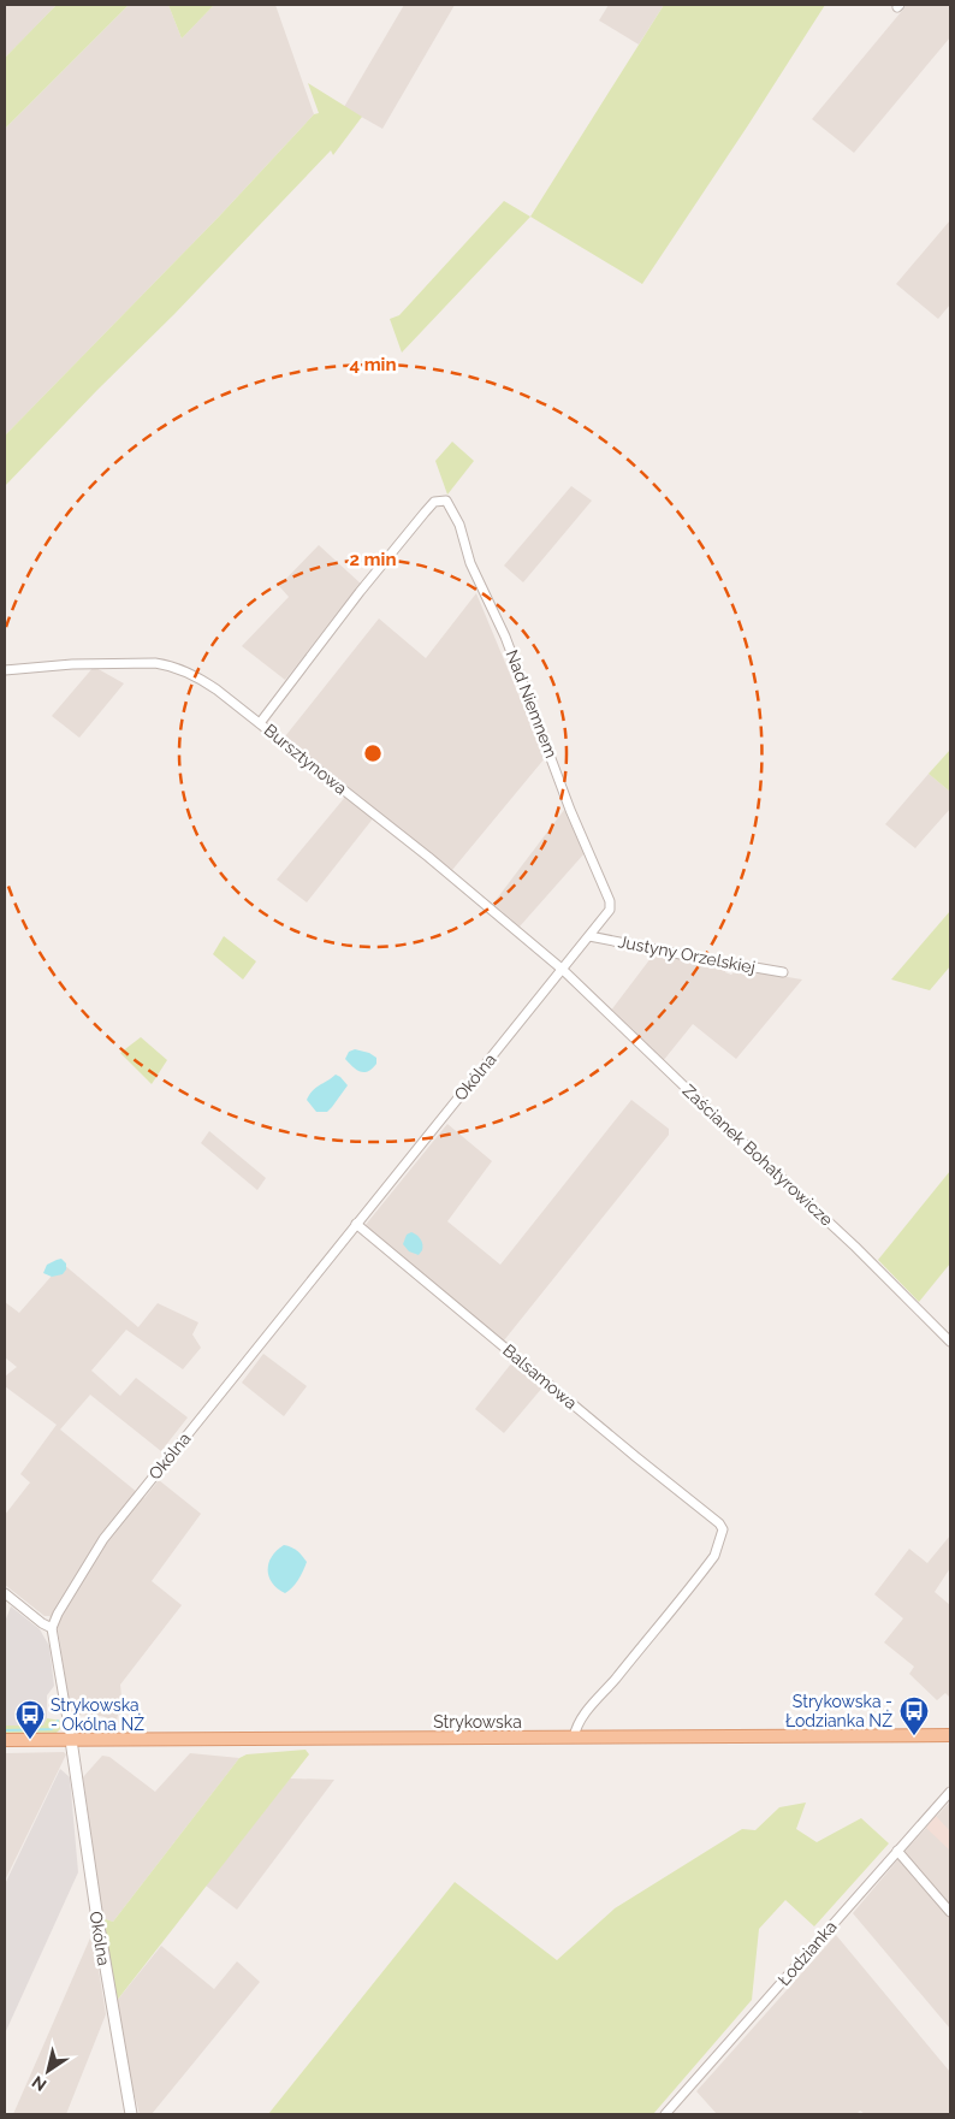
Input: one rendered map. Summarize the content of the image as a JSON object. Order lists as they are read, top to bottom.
{
  "streets": {
    "main road": ["Strykowska"],
    "street": [
      "Nad Niemnem",
      "Bursztynowa",
      "Justyny Orzelskiej",
      "Okólna",
      "Zaścianek Bohatyrowicze",
      "Balsamowa",
      "Łodzianka"
    ]
  },
  "crossings": [
    ["Nad Niemnem", "Bursztynowa"],
    ["Nad Niemnem", "Okólna"],
    ["Bursztynowa", "Okólna"],
    ["Bursztynowa", "Zaścianek Bohatyrowicze"],
    ["Justyny Orzelskiej", "Okólna"],
    ["Okólna", "Zaścianek Bohatyrowicze"],
    ["Okólna", "Balsamowa"],
    ["Okólna", "Strykowska"],
    ["Balsamowa", "Strykowska"]
  ],
  "places": {
    "bus stop": ["Strykowska - Łodzianka NŻ", "Strykowska - Okólna NŻ"]
  },
  "north": "bottom left",
  "rings": ["4 min", "2 min"]
}
